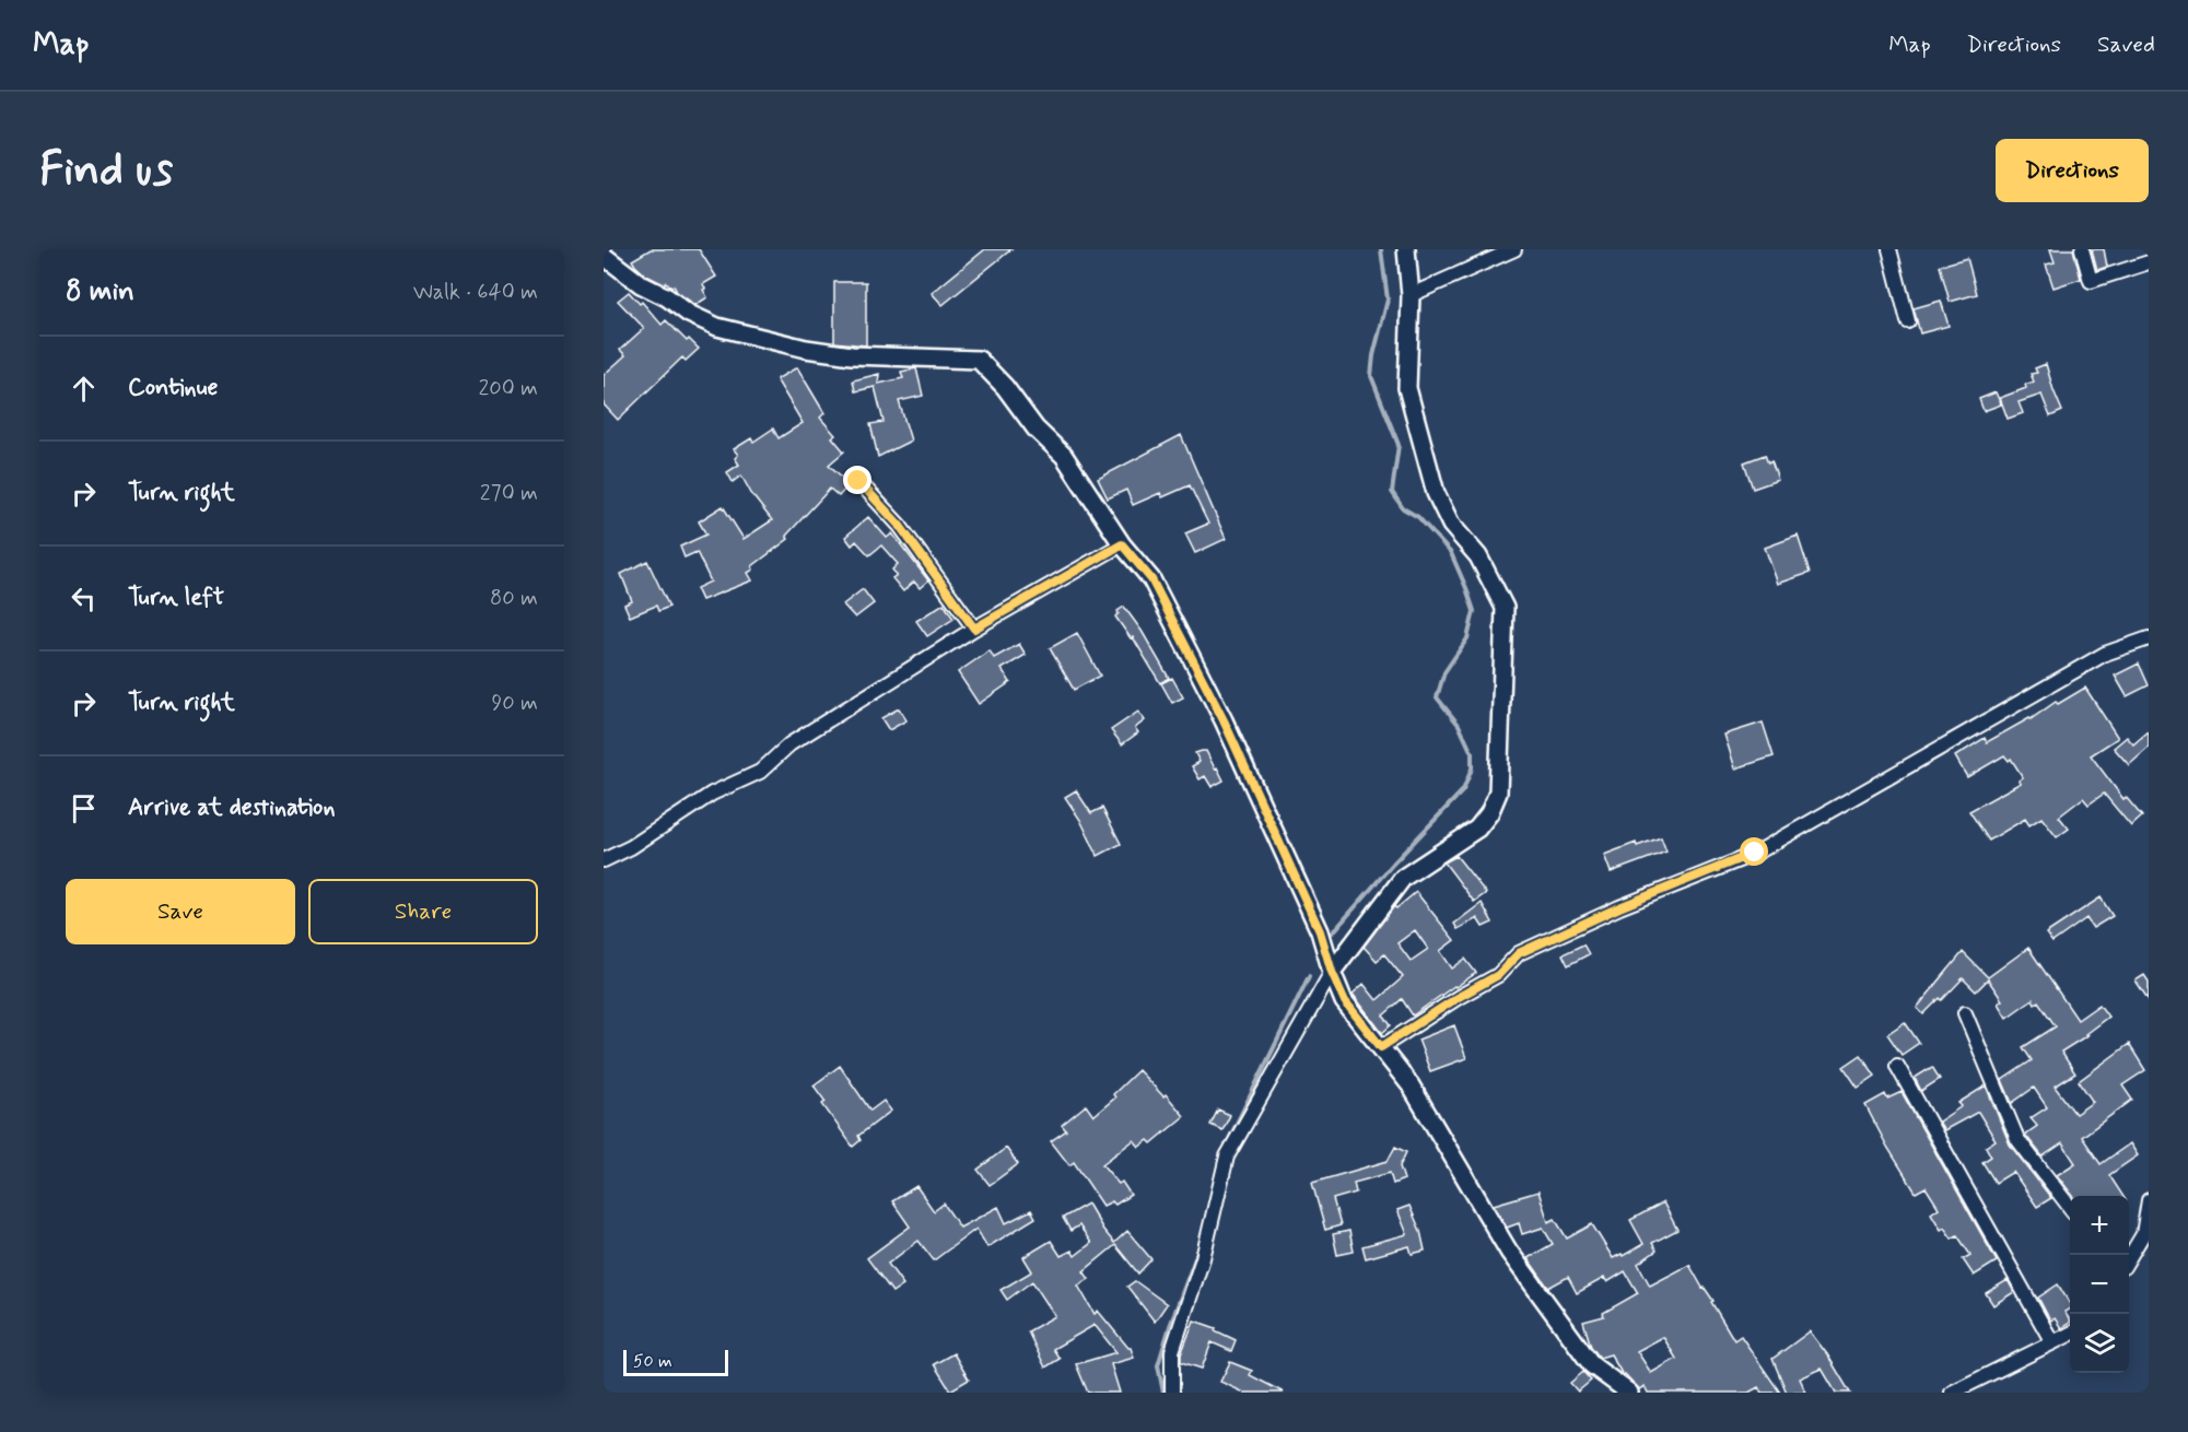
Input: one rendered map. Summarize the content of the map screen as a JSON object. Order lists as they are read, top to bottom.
{
  "scale_bar": "50 m",
  "page": {
    "header": "Map",
    "nav": ["Map", "Directions", "Saved"],
    "buttons": [
      "Directions",
      ["Save", "Share"]
    ],
    "title": "Find us",
    "heading": ["8 min", "Walk · 640 m"],
    "list": [
      ["Continue", "200 m"],
      ["Turn right", "270 m"],
      ["Turn left", "80 m"],
      ["Turn right", "90 m"],
      "Arrive at destination"
    ],
    "map_buttons": ["+", "−"],
    "scale": "50 m"
  }
}
